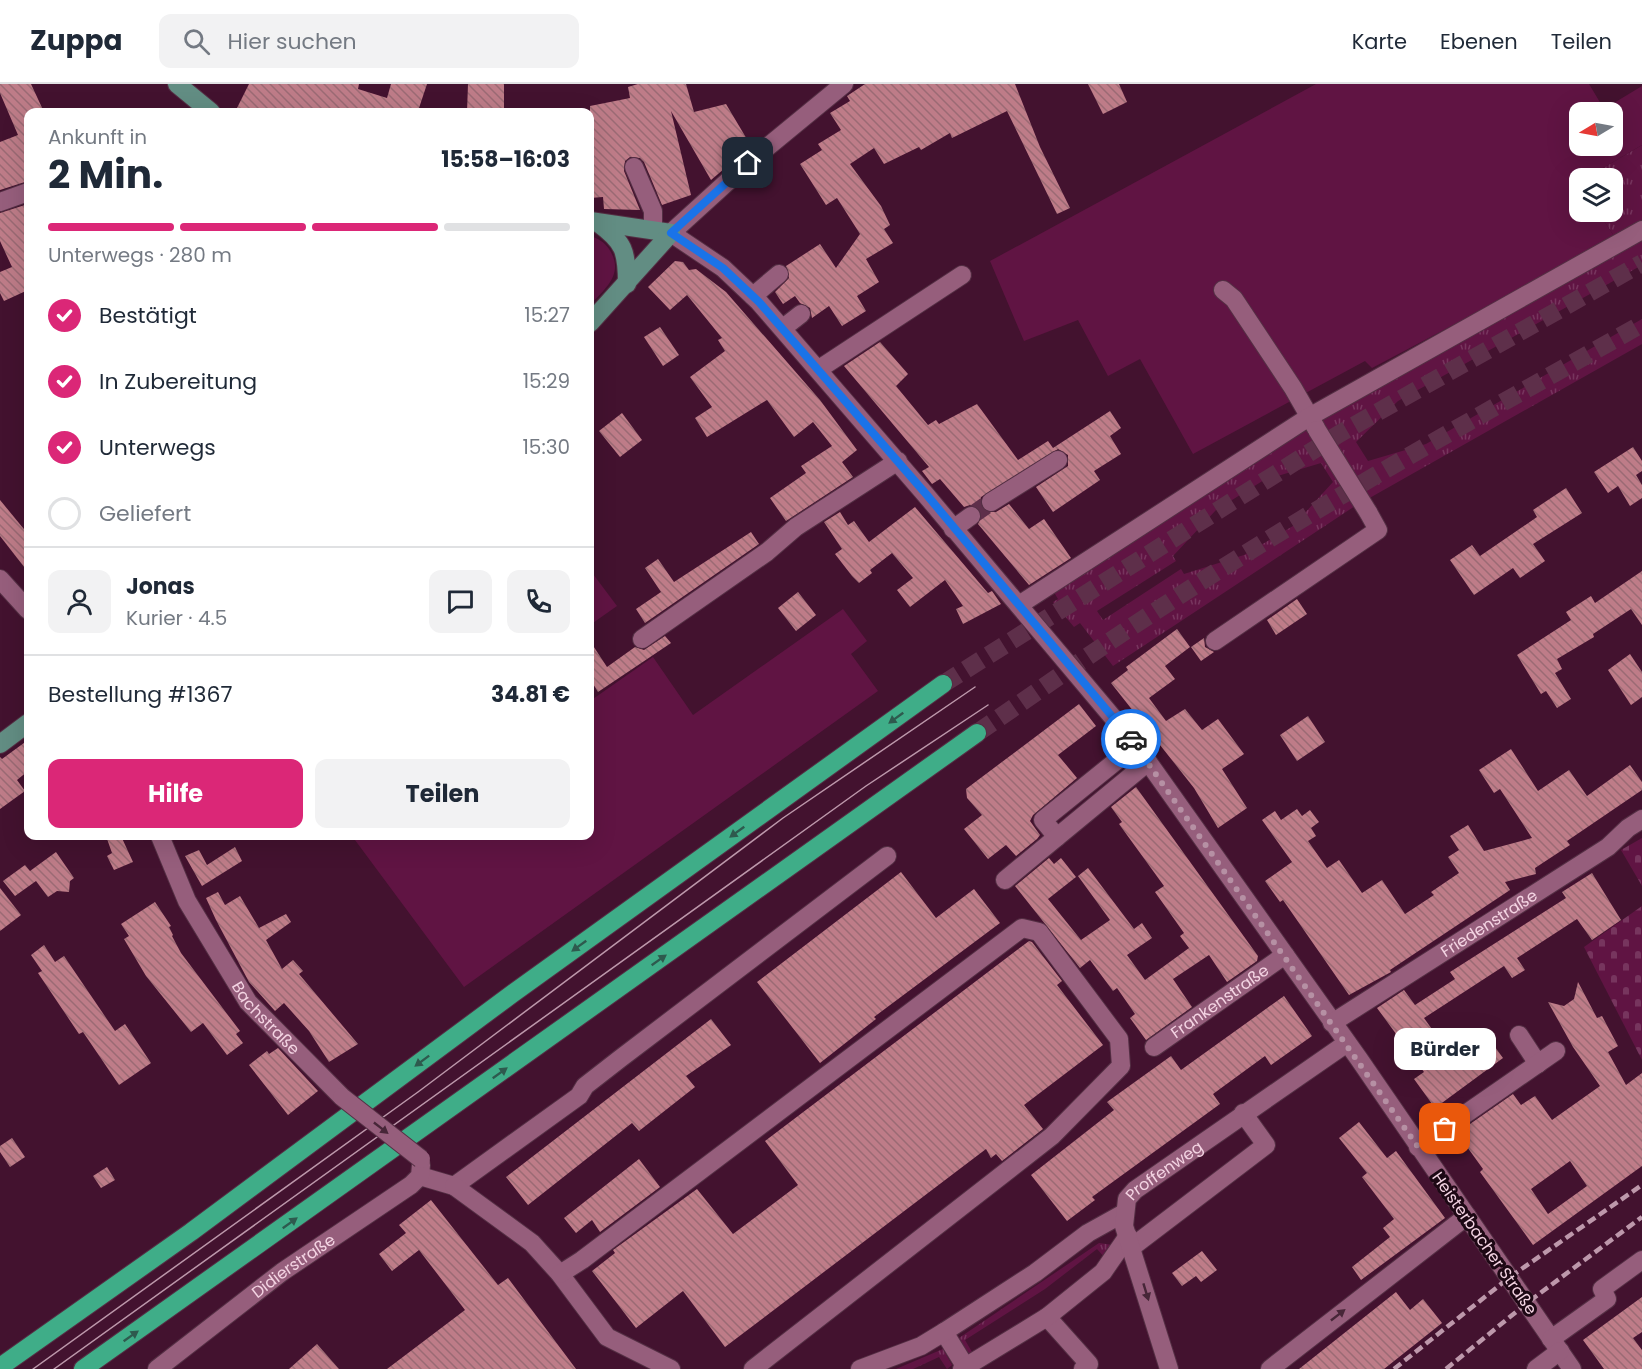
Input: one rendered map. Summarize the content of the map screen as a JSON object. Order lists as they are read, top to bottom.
{
  "streets": {
    "main road": ["Heisterbacher Straße"],
    "street": [
      "Friedenstraße",
      "Frankenstraße",
      "Bachstraße",
      "Proffenweg",
      "Didierstraße"
    ]
  },
  "crossings": [
    ["Friedenstraße", "Heisterbacher Straße"],
    ["Frankenstraße", "Heisterbacher Straße"],
    ["Bachstraße", "Didierstraße"],
    ["Proffenweg", "Heisterbacher Straße"]
  ],
  "one_way": ["Bachstraße"],
  "places": ["Bürder"],
  "north": "left",
  "page": {
    "header": "Zuppa",
    "search": "Hier suchen",
    "nav": ["Karte", "Ebenen", "Teilen"],
    "heading": ["2 Min.", "Ankunft in", "15:58–16:03"],
    "panel": [
      "Jonas",
      "Kurier · 4.5",
      "Bestellung #1367",
      "34.81 €"
    ],
    "bar": "Unterwegs · 280 m",
    "list": [
      ["Bestätigt", "15:27"],
      ["In Zubereitung", "15:29"],
      ["Unterwegs", "15:30"],
      "Geliefert"
    ],
    "buttons": ["Hilfe", "Teilen"],
    "bubble": "Bürder"
  }
}
